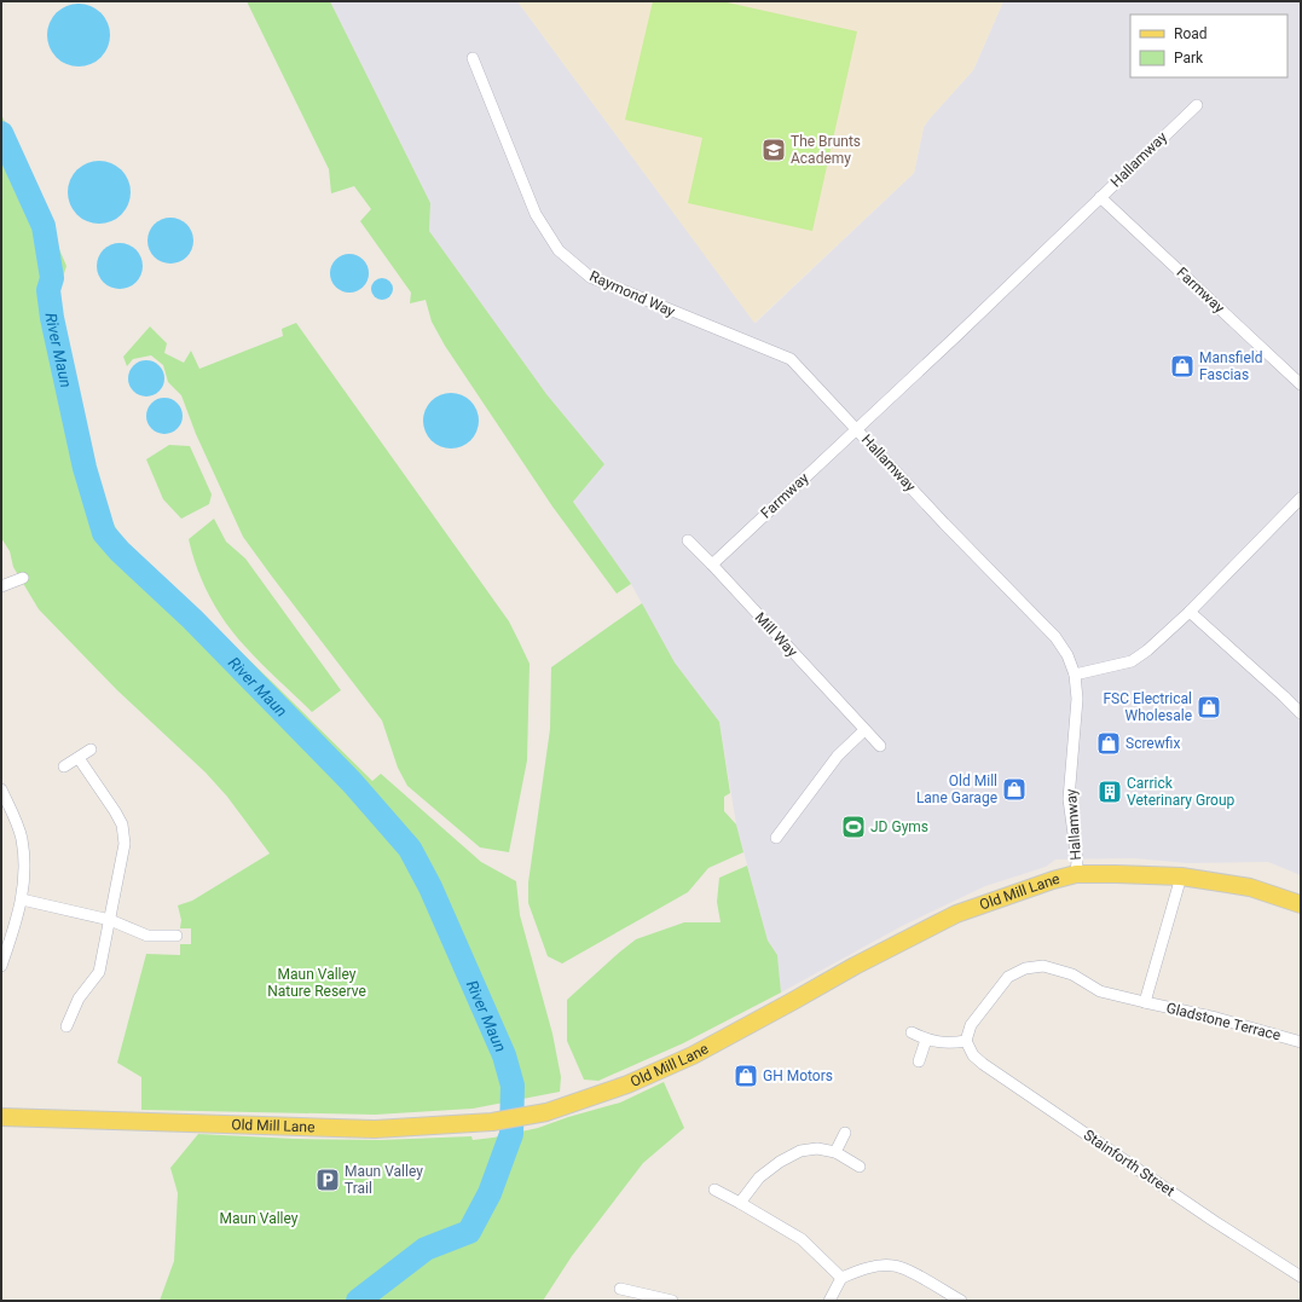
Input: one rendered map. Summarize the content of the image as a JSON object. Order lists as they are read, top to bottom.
{
  "streets": {
    "main road": ["Old Mill Lane"],
    "street": [
      "Hallamway",
      "Farmway",
      "Raymond Way",
      "Mill Way",
      "Gladstone Terrace",
      "Stainforth Street"
    ]
  },
  "crossings": [
    ["Hallamway", "Farmway"],
    ["Hallamway", "Raymond Way"],
    ["Hallamway", "Old Mill Lane"],
    ["Farmway", "Raymond Way"],
    ["Farmway", "Mill Way"],
    ["Gladstone Terrace", "Stainforth Street"]
  ],
  "water": ["River Maun"],
  "parks": ["Maun Valley Nature Reserve", "Maun Valley"],
  "places": {
    "school or university": ["The Brunts Academy"],
    "shop": [
      "Mansfield Fascias",
      "FSC Electrical Wholesale",
      "Screwfix",
      "Old Mill Lane Garage",
      "GH Motors"
    ],
    "building": ["Carrick Veterinary Group"],
    "sports": ["JD Gyms"],
    "parking": ["Maun Valley Trail"]
  },
  "legend": ["Road", "Park"]
}
